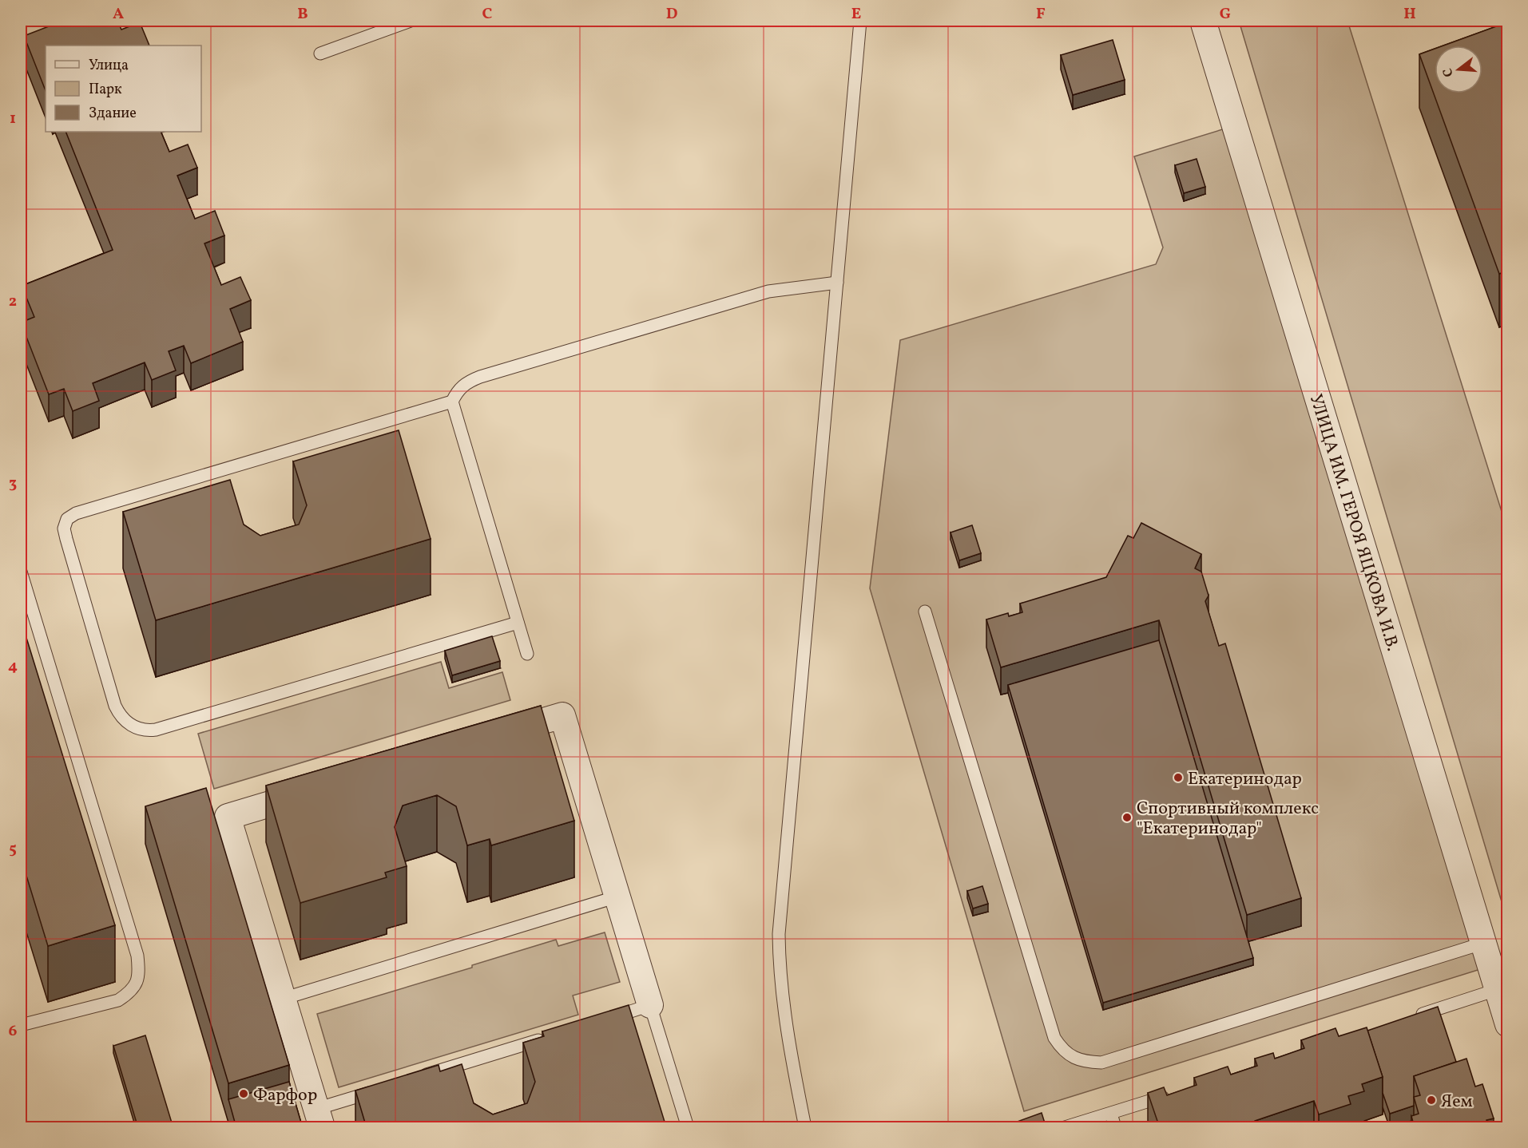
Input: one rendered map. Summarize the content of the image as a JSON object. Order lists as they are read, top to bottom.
{
  "streets": {
    "street": ["УЛИЦА ИМ. ГЕРОЯ ЯЦКОВА И.В."]
  },
  "places": [
    "Екатеринодар",
    "Спортивный комплекс \"Екатеринодар\"",
    "Фарфор",
    "Яем"
  ],
  "legend": ["Улица", "Парк", "Здание"],
  "north": "left",
  "grid": {
    "columns": [
      "A",
      "B",
      "C",
      "D",
      "E",
      "F",
      "G",
      "H"
    ],
    "rows": [
      "1",
      "2",
      "3",
      "4",
      "5",
      "6"
    ]
  }
}
